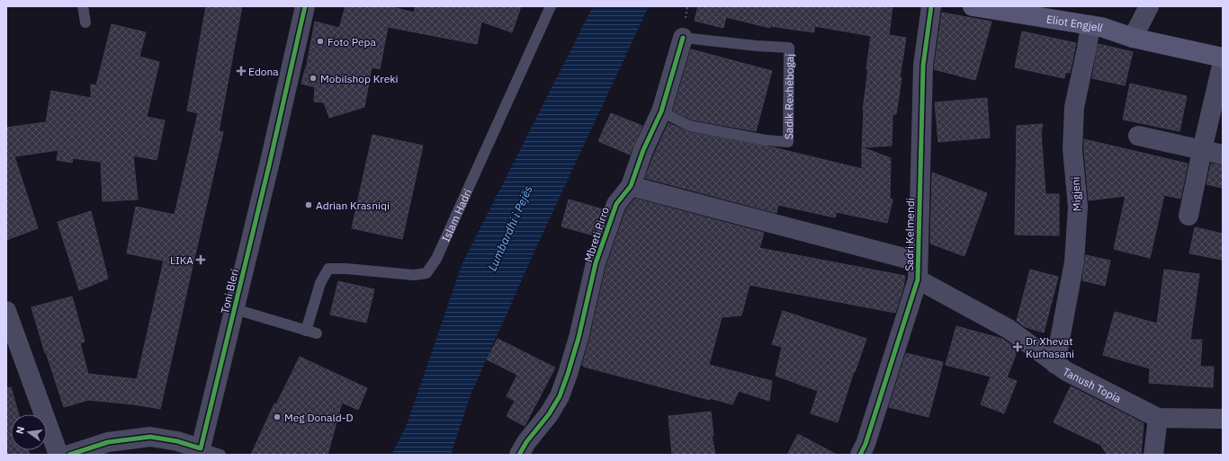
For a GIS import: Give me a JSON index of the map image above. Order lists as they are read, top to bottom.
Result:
{
  "streets": {
    "main road": ["Eliot Engjell"],
    "street": [
      "Migjeni",
      "Mbreti Pirro",
      "Sadri Kelmendi",
      "Toni Bleri",
      "Tanush Topia"
    ],
    "lane": ["Sadik Rexhëbogaj", "Islam Hadri"]
  },
  "crossings": [
    ["Eliot Engjell", "Migjeni"],
    ["Sadik Rexhëbogaj", "Mbreti Pirro"],
    ["Migjeni", "Tanush Topia"],
    ["Islam Hadri", "Toni Bleri"],
    ["Mbreti Pirro", "Tanush Topia"],
    ["Sadri Kelmendi", "Tanush Topia"]
  ],
  "water": ["Lumbardhi i Pejës"],
  "places": {
    "other": [
      "Foto Pepa",
      "Mobilshop Kreki",
      "Adrian Krasniqi",
      "Meg Donald-D"
    ],
    "health": ["Edona", "LIKA", "Dr Xhevat Kurhasani"]
  },
  "north": "left"
}
